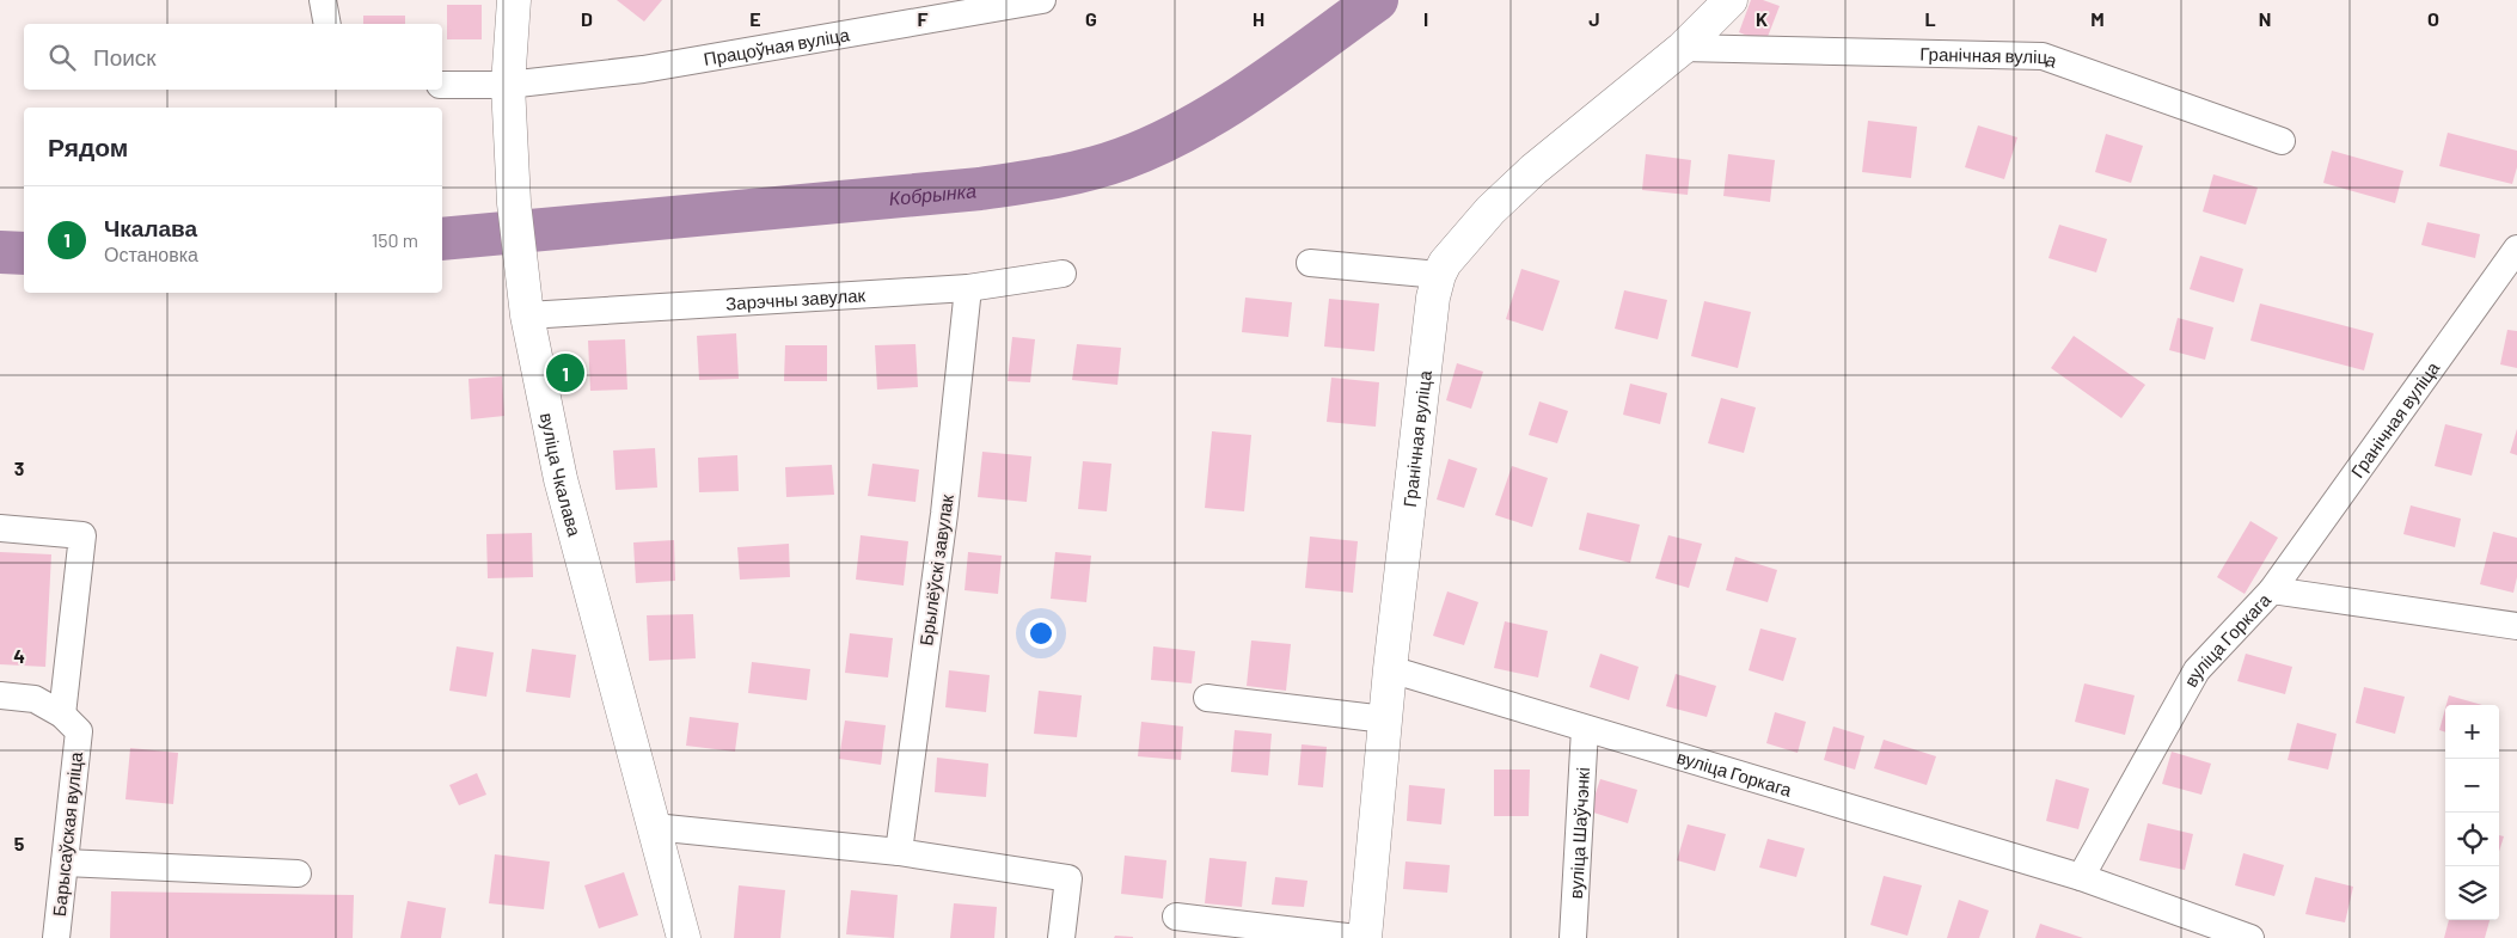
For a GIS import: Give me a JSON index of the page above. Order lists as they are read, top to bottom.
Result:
{
  "streets": {
    "main road": ["Гранічная вуліца", "вуліца Чкалава"],
    "street": [
      "Працоўная вуліца",
      "Зарэчны завулак",
      "Брылёўскі завулак",
      "вуліца Горкага",
      "вуліца Шаўчэнкі",
      "Барысаўская вуліца"
    ]
  },
  "crossings": [
    ["Працоўная вуліца", "вуліца Чкалава"],
    ["Гранічная вуліца", "вуліца Горкага"],
    ["Зарэчны завулак", "вуліца Чкалава"],
    ["Зарэчны завулак", "Брылёўскі завулак"],
    ["вуліца Горкага", "вуліца Шаўчэнкі"]
  ],
  "water": ["Кобрынка"],
  "page": {
    "search": "Поиск",
    "heading": "Рядом",
    "list": [
      {
        "mark": "1",
        "name": "Чкалава",
        "note": "Остановка",
        "value": "150 m"
      }
    ],
    "pins": "1",
    "map_buttons": ["+", "−"]
  },
  "grid": {
    "columns": [
      "D",
      "E",
      "F",
      "G",
      "H",
      "I",
      "J",
      "K",
      "L",
      "M",
      "N",
      "O"
    ],
    "rows": ["3", "4", "5"]
  }
}
